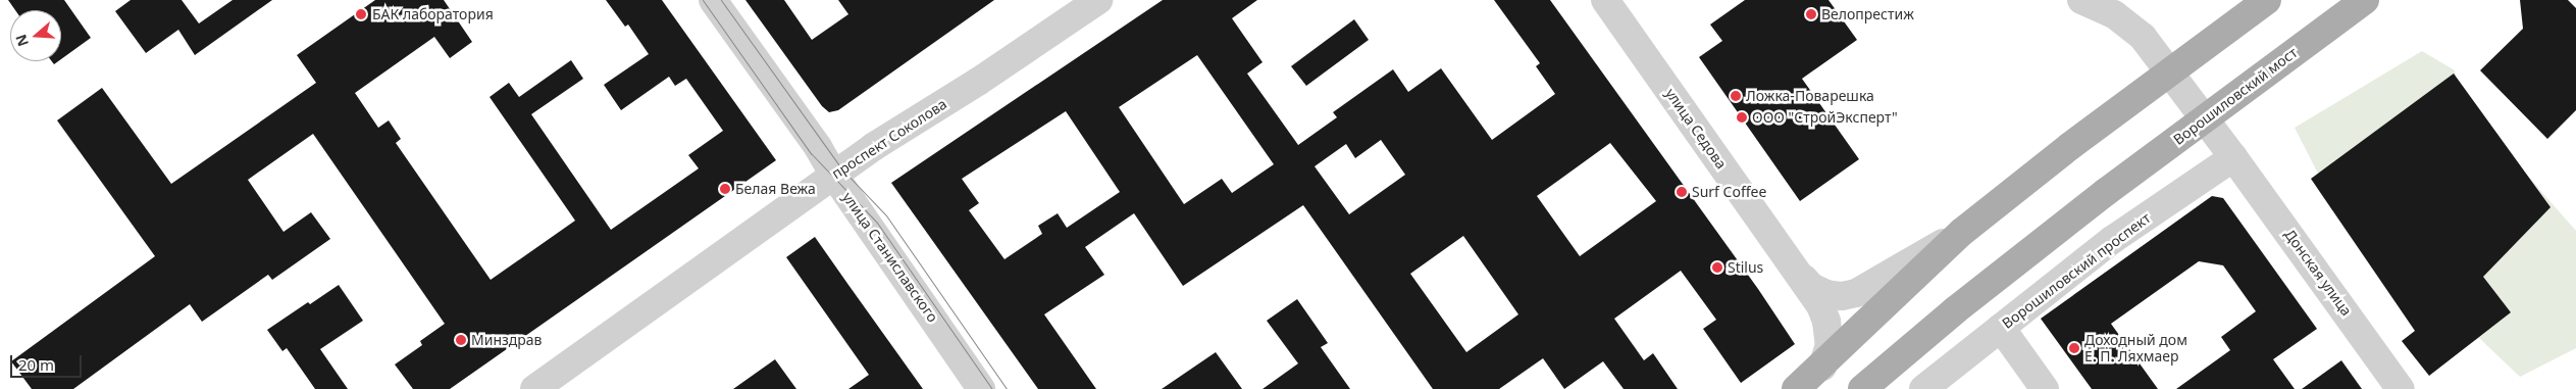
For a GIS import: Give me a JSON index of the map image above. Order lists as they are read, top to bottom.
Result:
{
  "streets": {
    "main road": ["Ворошиловский мост"],
    "street": [
      "улица Седова",
      "проспект Соколова",
      "улица Станиславского",
      "Ворошиловский проспект",
      "Донская улица"
    ]
  },
  "crossings": [
    ["проспект Соколова", "улица Станиславского"],
    ["Ворошиловский проспект", "Донская улица"]
  ],
  "places": [
    "БАК лаборатория",
    "Велопрестиж",
    "Ложка-Поварешка",
    "ООО \"СтройЭксперт\"",
    "Белая Вежа",
    "Surf Coffee",
    "Stilus",
    "Минздрав",
    "Доходный дом Е. П. Ляхмаер"
  ],
  "scale_bar": "20 m",
  "north": "left"
}
